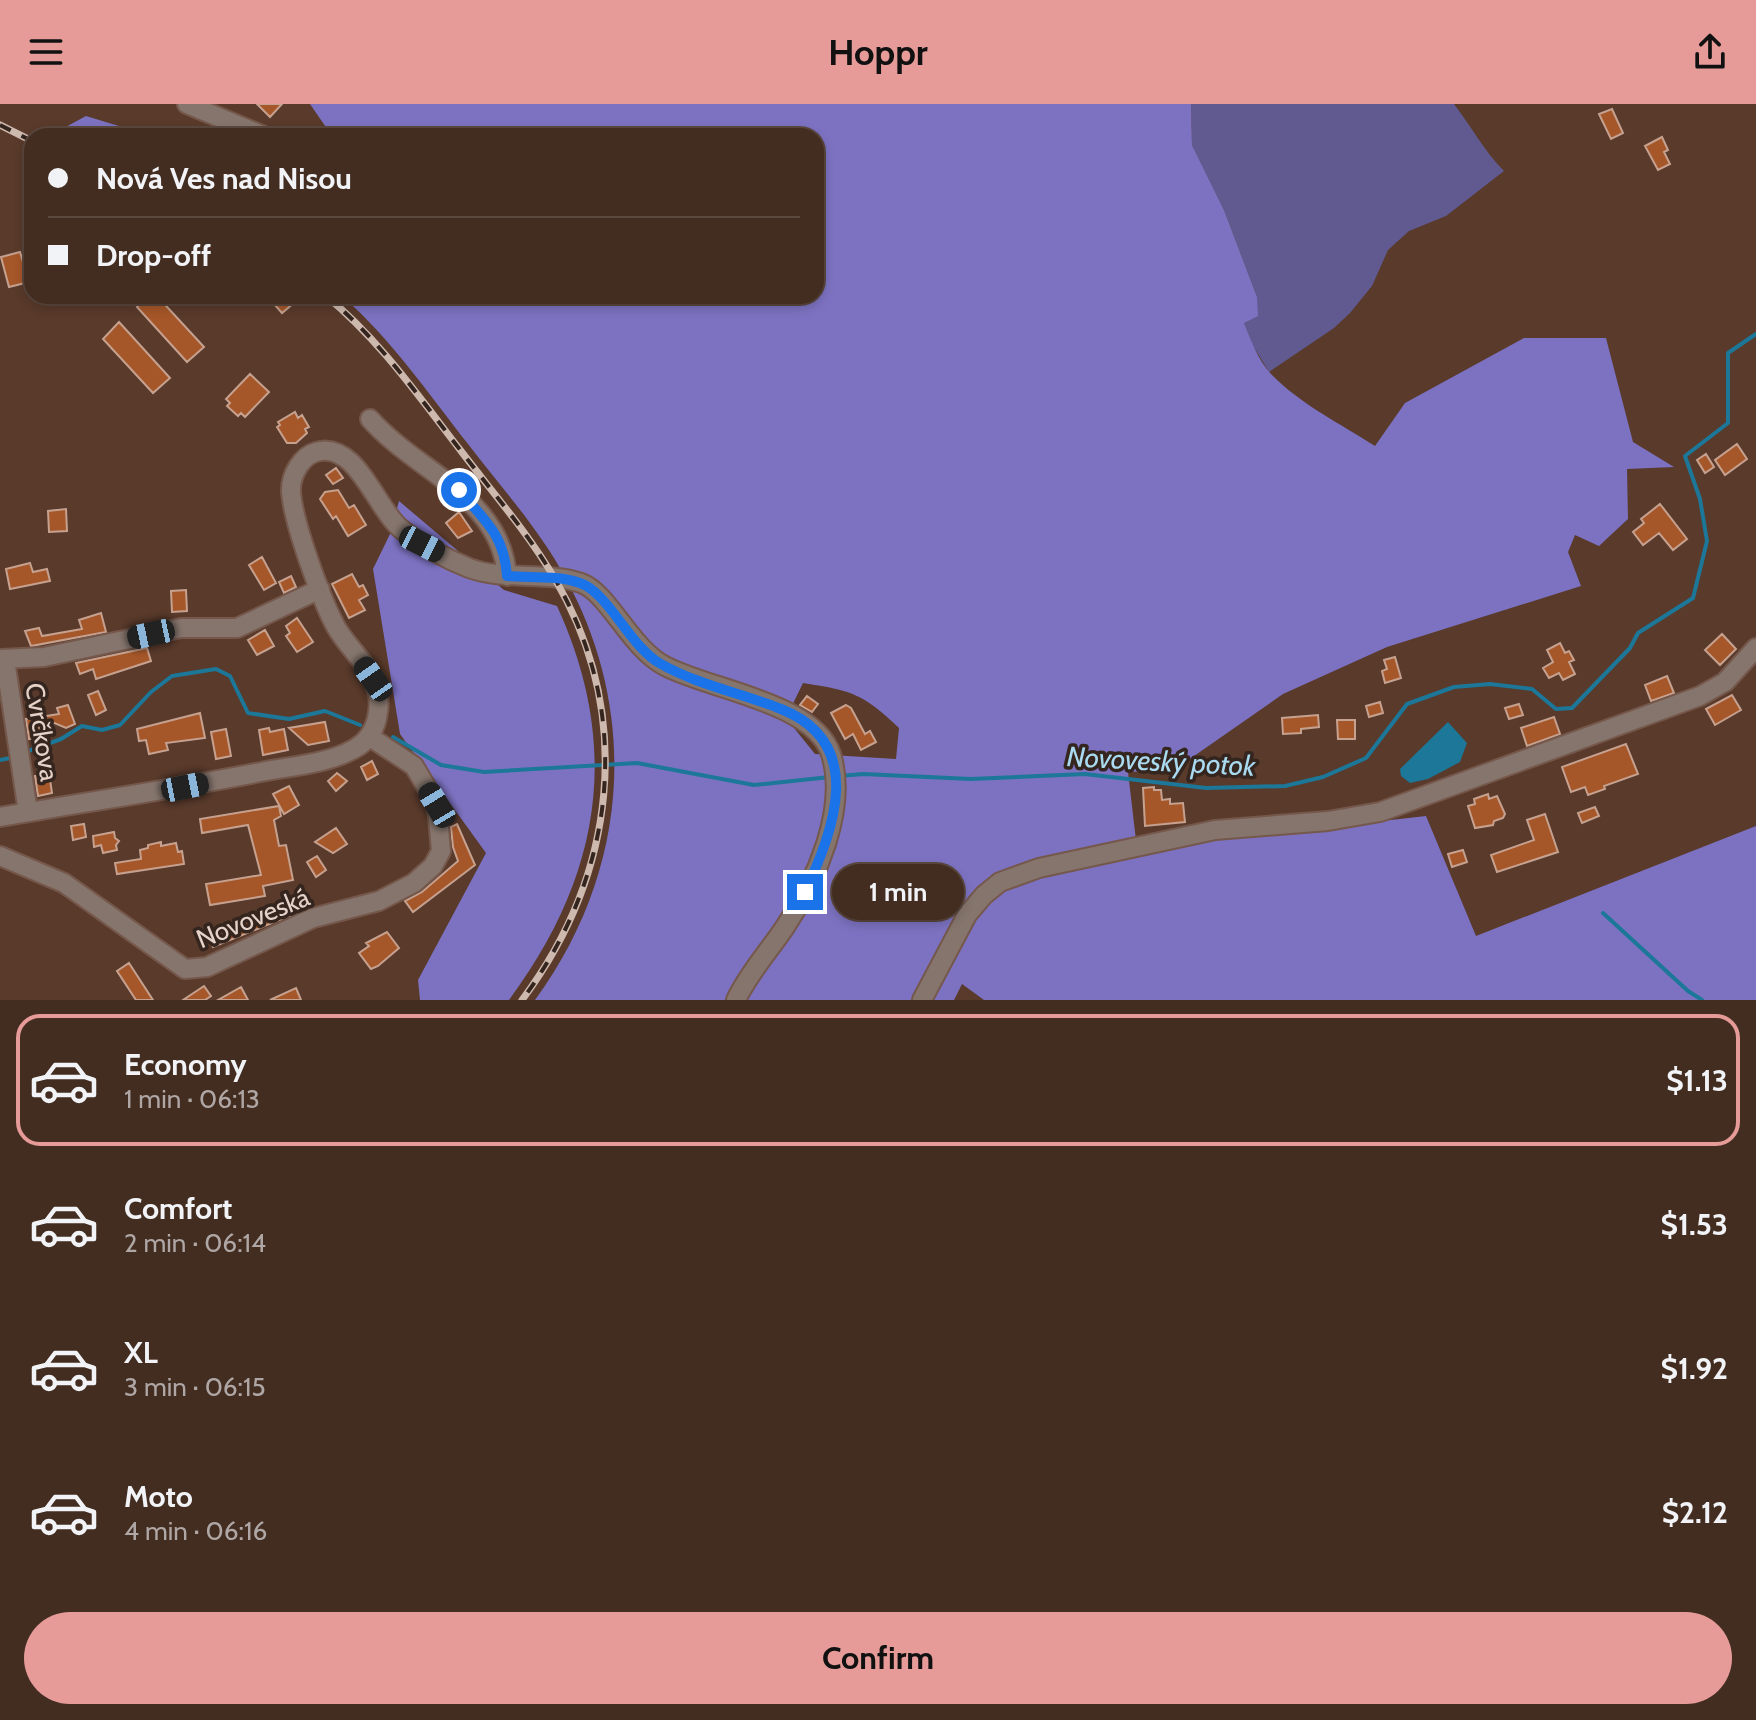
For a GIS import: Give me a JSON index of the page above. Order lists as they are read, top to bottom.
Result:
{
  "streets": {
    "street": ["Cvrčkova", "Novoveská"]
  },
  "water": ["Novoveský potok"],
  "page": {
    "header": "Hoppr",
    "banner": ["Nová Ves nad Nisou", "Drop-off"],
    "bubble": "1 min",
    "list": [
      {
        "name": "Economy",
        "note": "1 min · 06:13",
        "value": "$1.13"
      },
      {
        "name": "Comfort",
        "note": "2 min · 06:14",
        "value": "$1.53"
      },
      {
        "name": "XL",
        "note": "3 min · 06:15",
        "value": "$1.92"
      },
      {
        "name": "Moto",
        "note": "4 min · 06:16",
        "value": "$2.12"
      }
    ],
    "buttons": "Confirm"
  }
}
